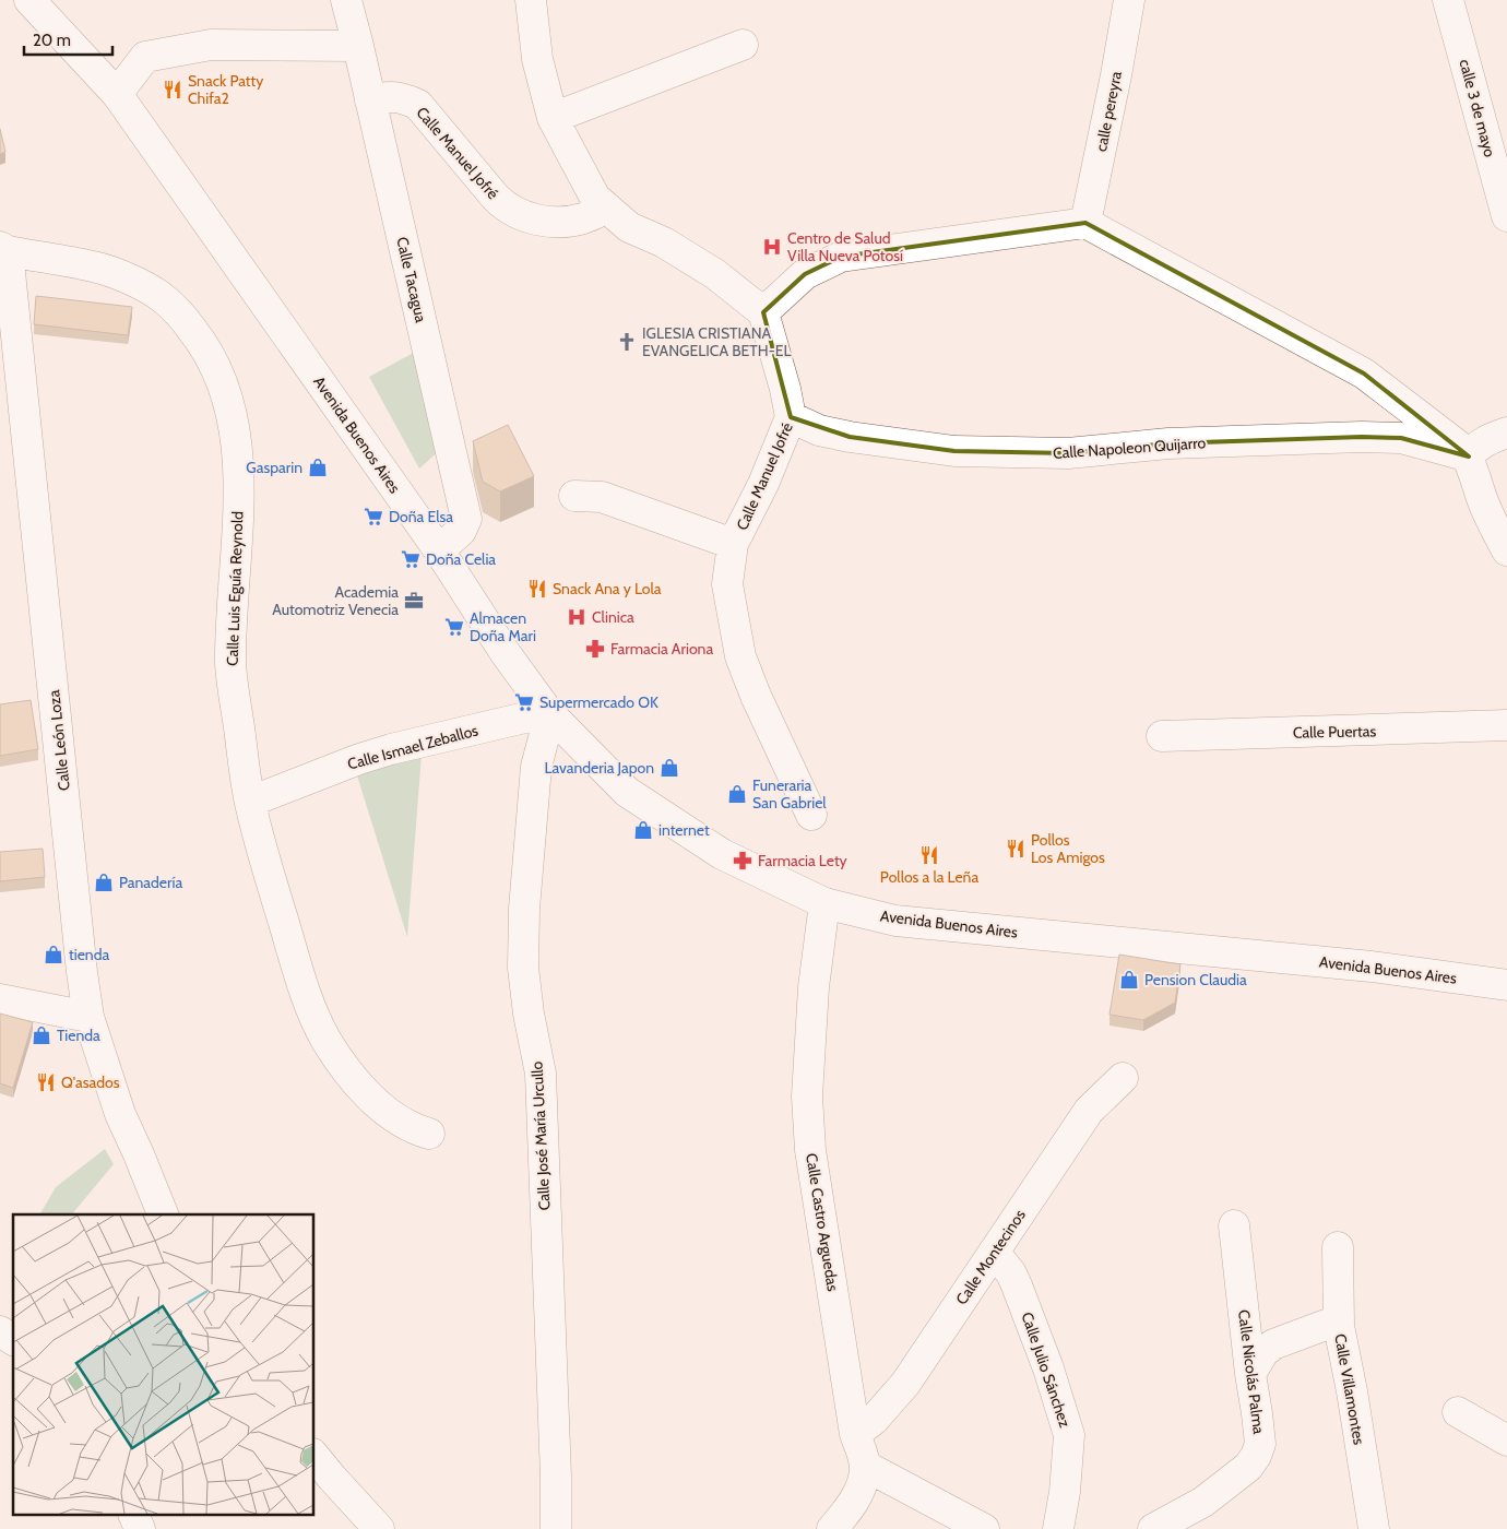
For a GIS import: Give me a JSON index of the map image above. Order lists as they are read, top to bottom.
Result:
{
  "streets": {
    "street": [
      "calle 3 de mayo",
      "calle pereyra",
      "Calle Manuel Jofré",
      "Calle Tacagua",
      "Avenida Buenos Aires",
      "Calle Napoleon Quijarro",
      "Calle Luis Eguía Reynold",
      "Calle Puertas",
      "Calle León Loza",
      "Calle Ismael Zeballos",
      "Calle José María Urcullo",
      "Calle Castro Arguedas",
      "Calle Montecinos",
      "Calle Julio Sánchez",
      "Calle Nicolás Palma",
      "Calle Villamontes"
    ]
  },
  "crossings": [
    ["Calle Manuel Jofré", "Calle Tacagua"],
    ["Calle Manuel Jofré", "Calle Napoleon Quijarro"],
    ["Calle Tacagua", "Avenida Buenos Aires"],
    ["Avenida Buenos Aires", "Calle Ismael Zeballos"],
    ["Avenida Buenos Aires", "Calle José María Urcullo"],
    ["Avenida Buenos Aires", "Calle Castro Arguedas"],
    ["Calle Luis Eguía Reynold", "Calle León Loza"],
    ["Calle Luis Eguía Reynold", "Calle Ismael Zeballos"],
    ["Calle Ismael Zeballos", "Calle José María Urcullo"],
    ["Calle Castro Arguedas", "Calle Montecinos"],
    ["Calle Montecinos", "Calle Julio Sánchez"]
  ],
  "places": {
    "restaurant": [
      "Snack Patty Chifa2",
      "Snack Ana y Lola",
      "Pollos Los Amigos",
      "Pollos a la Leña",
      "Q'asados"
    ],
    "hospital": ["Centro de Salud Villa Nueva Potosí", "Clinica"],
    "church": ["IGLESIA CRISTIANA EVANGELICA BETH-EL"],
    "shop": [
      "Gasparin",
      "Lavanderia Japon",
      "Funeraria San Gabriel",
      "internet",
      "Panadería",
      "tienda",
      "Pension Claudia",
      "Tienda"
    ],
    "supermarket": [
      "Doña Elsa",
      "Doña Celia",
      "Almacen Doña Mari",
      "Supermercado OK"
    ],
    "office": ["Academia Automotriz Venecia"],
    "pharmacy": ["Farmacia Ariona", "Farmacia Lety"]
  },
  "scale_bar": "20 m"
}
